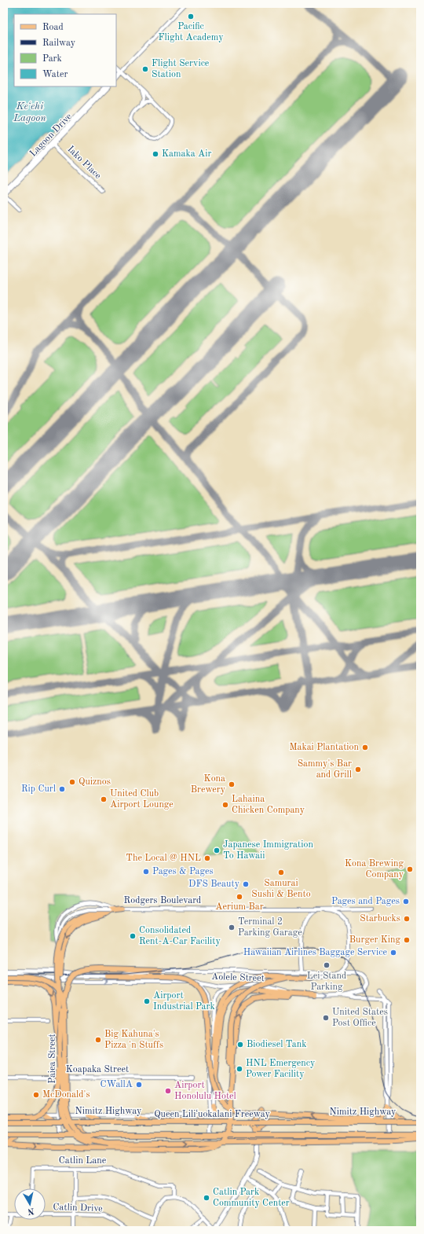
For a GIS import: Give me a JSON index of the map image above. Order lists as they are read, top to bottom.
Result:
{
  "streets": {
    "highway": ["Queen Liliʻuokalani Freeway"],
    "main road": ["Nimitz Highway"],
    "street": [
      "Lagoon Drive",
      "Iako Place",
      "Rodgers Boulevard",
      "Aolele Street",
      "Paiea Street",
      "Koapaka Street",
      "Catlin Lane",
      "Catlin Drive"
    ]
  },
  "crossings": [
    ["Lagoon Drive", "Iako Place"],
    ["Rodgers Boulevard", "Aolele Street"],
    ["Rodgers Boulevard", "Paiea Street"],
    ["Aolele Street", "Paiea Street"],
    ["Aolele Street", "Nimitz Highway"],
    ["Paiea Street", "Koapaka Street"],
    ["Paiea Street", "Nimitz Highway"],
    ["Nimitz Highway", "Queen Liliʻuokalani Freeway"]
  ],
  "water": ["Keʻehi Lagoon"],
  "places": [
    "Pacific Flight Academy",
    "Flight Service Station",
    "Kamaka Air",
    "Makai Plantation",
    "Sammy's Bar and Grill",
    "Quiznos",
    "Kona Brewery",
    "Rip Curl",
    "United Club Airport Lounge",
    "Lahaina Chicken Company",
    "Japanese Immigration To Hawaii",
    "The Local @ HNL",
    "Kona Brewing Company",
    "Pages & Pages",
    "Samurai Sushi & Bento",
    "DFS Beauty",
    "Aerium Bar",
    "Pages and Pages",
    "Starbucks",
    "Terminal 2 Parking Garage",
    "Consolidated Rent-A-Car Facility",
    "Burger King",
    "Hawaiian Airlines Baggage Service",
    "Lei Stand Parking",
    "Airport Industrial Park",
    "United States Post Office",
    "Big Kahuna's Pizza 'n Stuffs",
    "Biodiesel Tank",
    "HNL Emergency Power Facility",
    "CWallA",
    "Airport Honolulu Hotel",
    "McDonald's",
    "Catlin Park Community Center"
  ],
  "legend": [
    "Road",
    "Railway",
    "Park",
    "Water"
  ],
  "north": "bottom"
}
